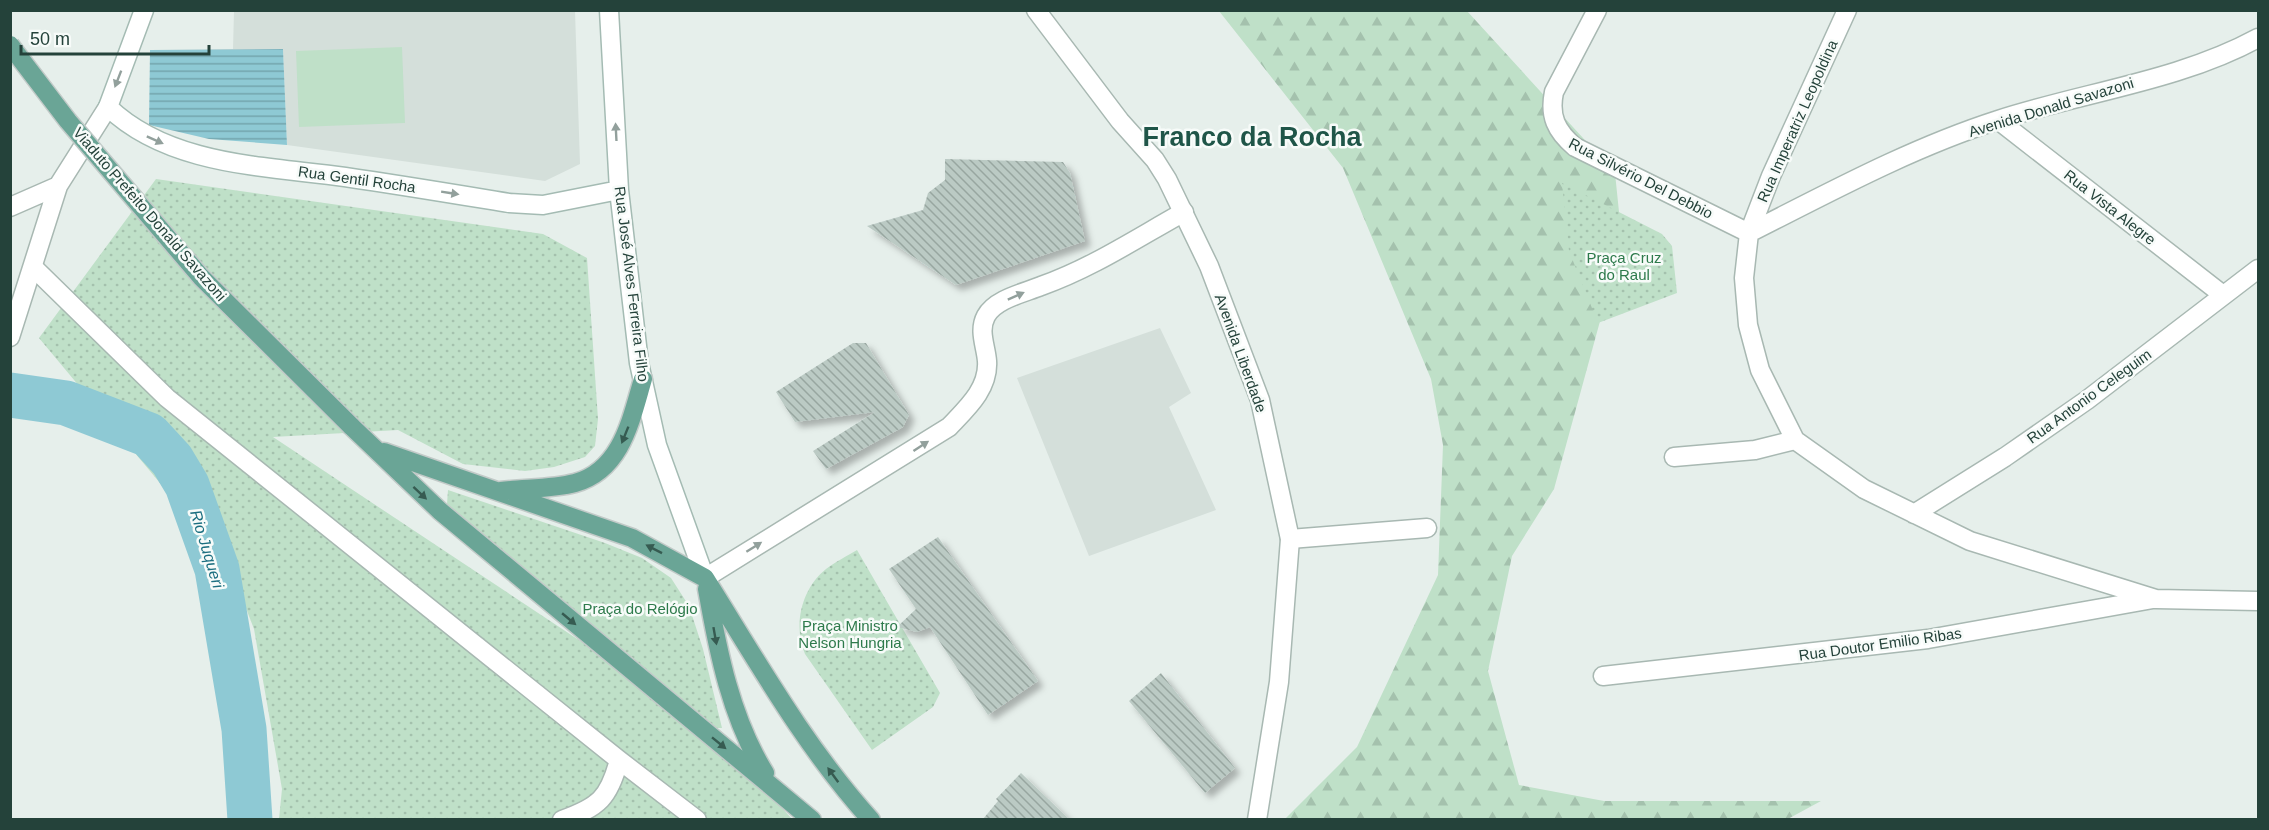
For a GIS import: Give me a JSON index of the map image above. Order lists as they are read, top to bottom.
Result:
{
  "streets": {
    "main road": ["Viaduto Prefeito Donald Savazoni", "Rua José Alves Ferreira Filho"],
    "street": [
      "Avenida Donald Savazoni",
      "Rua Imperatriz Leopoldina",
      "Rua Silvério Del Debbio",
      "Rua Gentil Rocha",
      "Rua Vista Alegre",
      "Avenida Liberdade",
      "Rua Antonio Celeguim",
      "Rua Doutor Emilio Ribas"
    ]
  },
  "crossings": [
    ["Avenida Donald Savazoni", "Rua Imperatriz Leopoldina"],
    ["Avenida Donald Savazoni", "Rua Silvério Del Debbio"],
    ["Avenida Donald Savazoni", "Rua Vista Alegre"],
    ["Rua Imperatriz Leopoldina", "Rua Silvério Del Debbio"],
    ["Rua Gentil Rocha", "Rua José Alves Ferreira Filho"],
    ["Rua Vista Alegre", "Rua Antonio Celeguim"]
  ],
  "one_way": ["Rua Gentil Rocha", "Rua José Alves Ferreira Filho"],
  "districts": ["Franco da Rocha"],
  "water": ["Rio Juqueri"],
  "parks": ["Praça Cruz do Raul", "Praça do Relógio", "Praça Ministro Nelson Hungria"],
  "scale_bar": "50 m"
}
